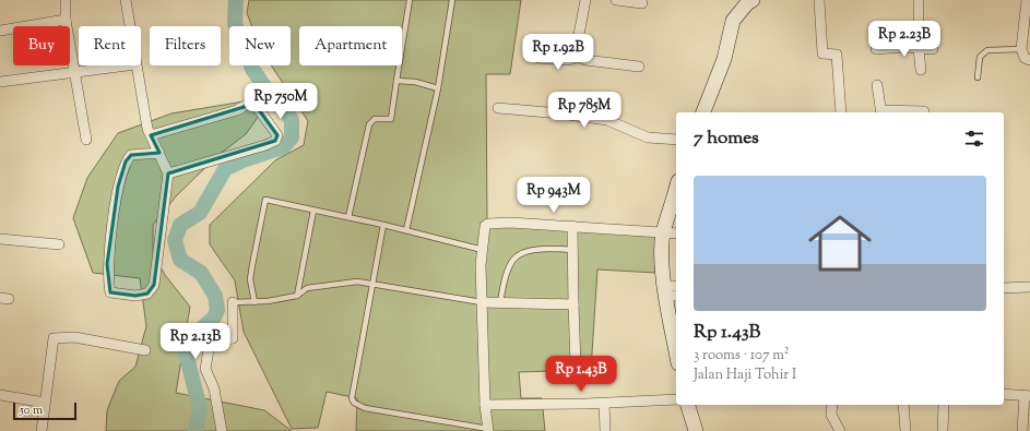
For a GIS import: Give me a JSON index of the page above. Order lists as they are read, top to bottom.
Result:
{
  "scale_bar": "50 m",
  "page": {
    "price": [
      "Rp 2.23B",
      "Rp 1.92B",
      "Rp 750M",
      "Rp 785M",
      "Rp 943M",
      "Rp 2.13B",
      "Rp 1.43B"
    ],
    "chip": [
      "Buy",
      "Rent",
      "Filters",
      "New",
      "Apartment"
    ],
    "heading": "7 homes",
    "list": [
      {
        "name": "Rp 1.43B",
        "note": "3 rooms · 107 m² · Jalan Haji Tohir I"
      }
    ],
    "scale": "50 m"
  }
}
